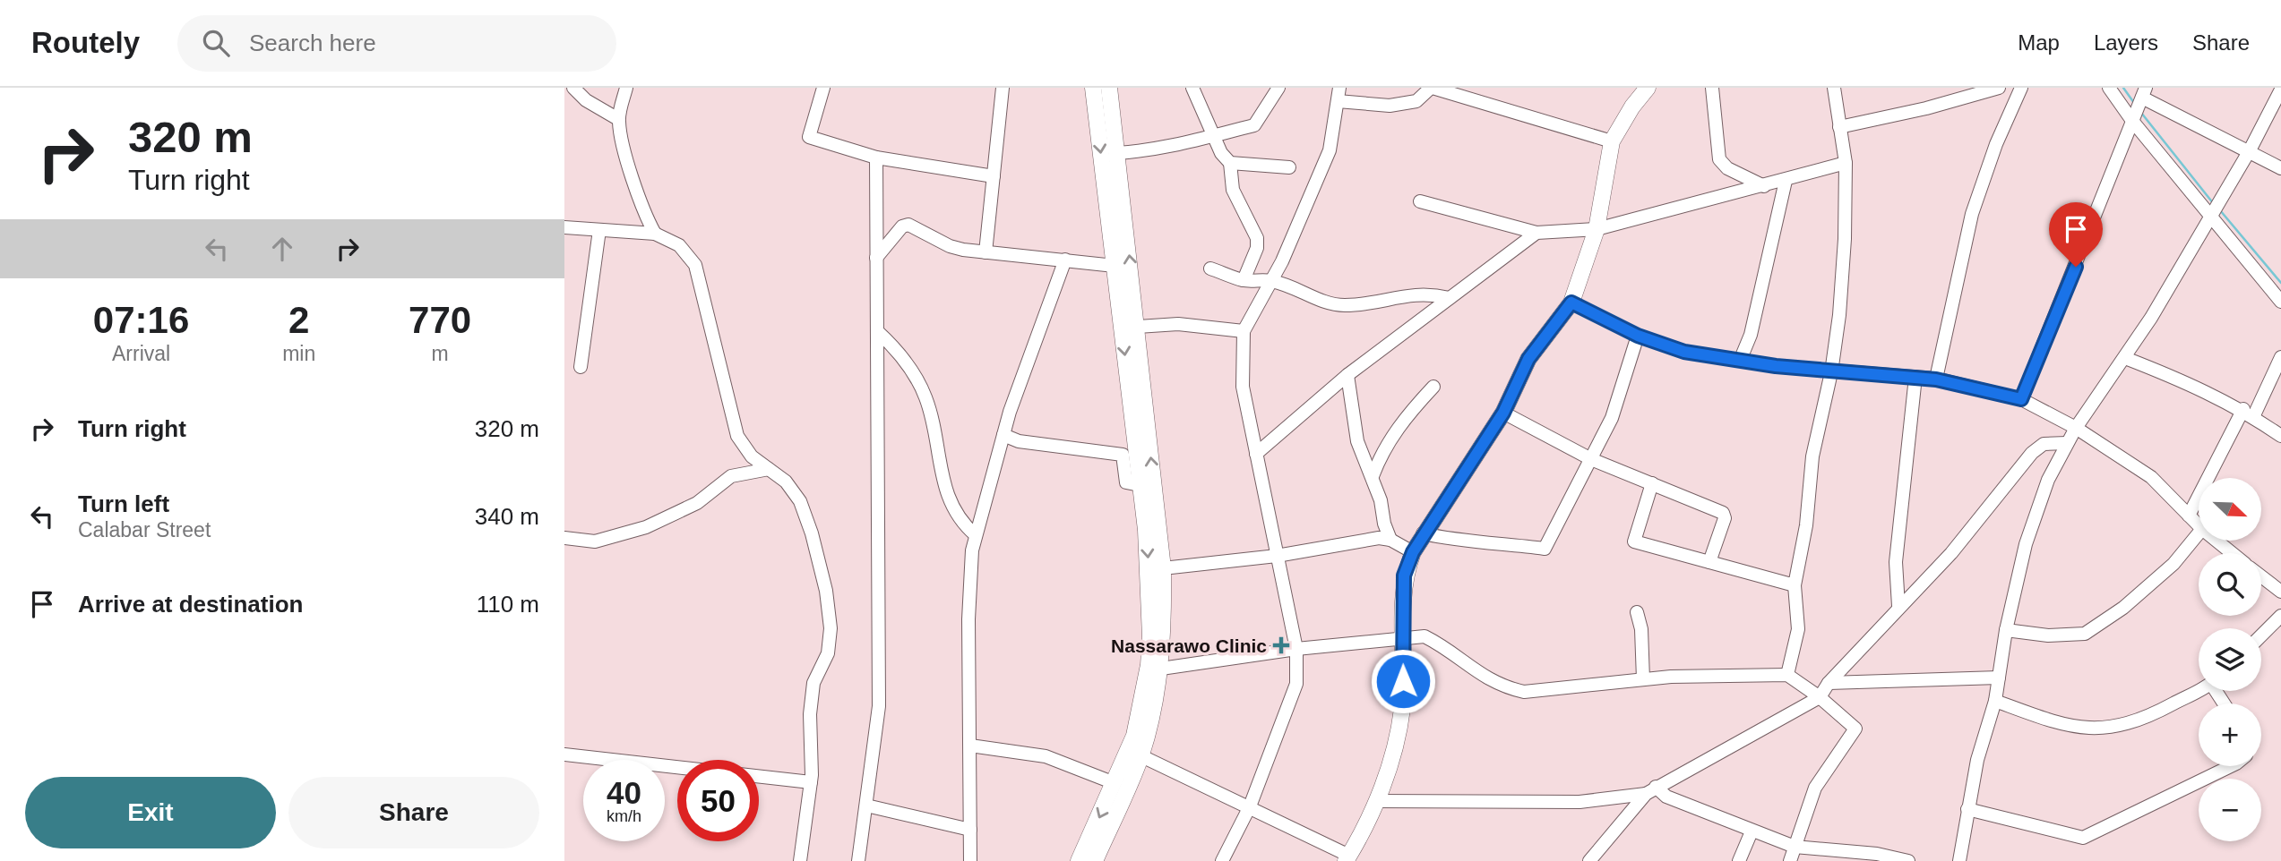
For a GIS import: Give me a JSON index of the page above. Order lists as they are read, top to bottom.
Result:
{
  "places": {
    "health": ["Nassarawo Clinic"]
  },
  "north": "bottom right",
  "page": {
    "header": "Routely",
    "search": "Search here",
    "nav": ["Map", "Layers", "Share"],
    "turn": ["320 m", "Turn right"],
    "eta": [
      "07:16",
      "Arrival",
      "2",
      "min",
      "770",
      "m"
    ],
    "list": [
      {
        "name": "Turn right",
        "value": "320 m"
      },
      {
        "name": "Turn left",
        "note": "Calabar Street",
        "value": "340 m"
      },
      {
        "name": "Arrive at destination",
        "value": "110 m"
      }
    ],
    "map_buttons": ["+", "−"],
    "speed": "40 km/h",
    "limit": "50",
    "buttons": ["Exit", "Share"]
  }
}
